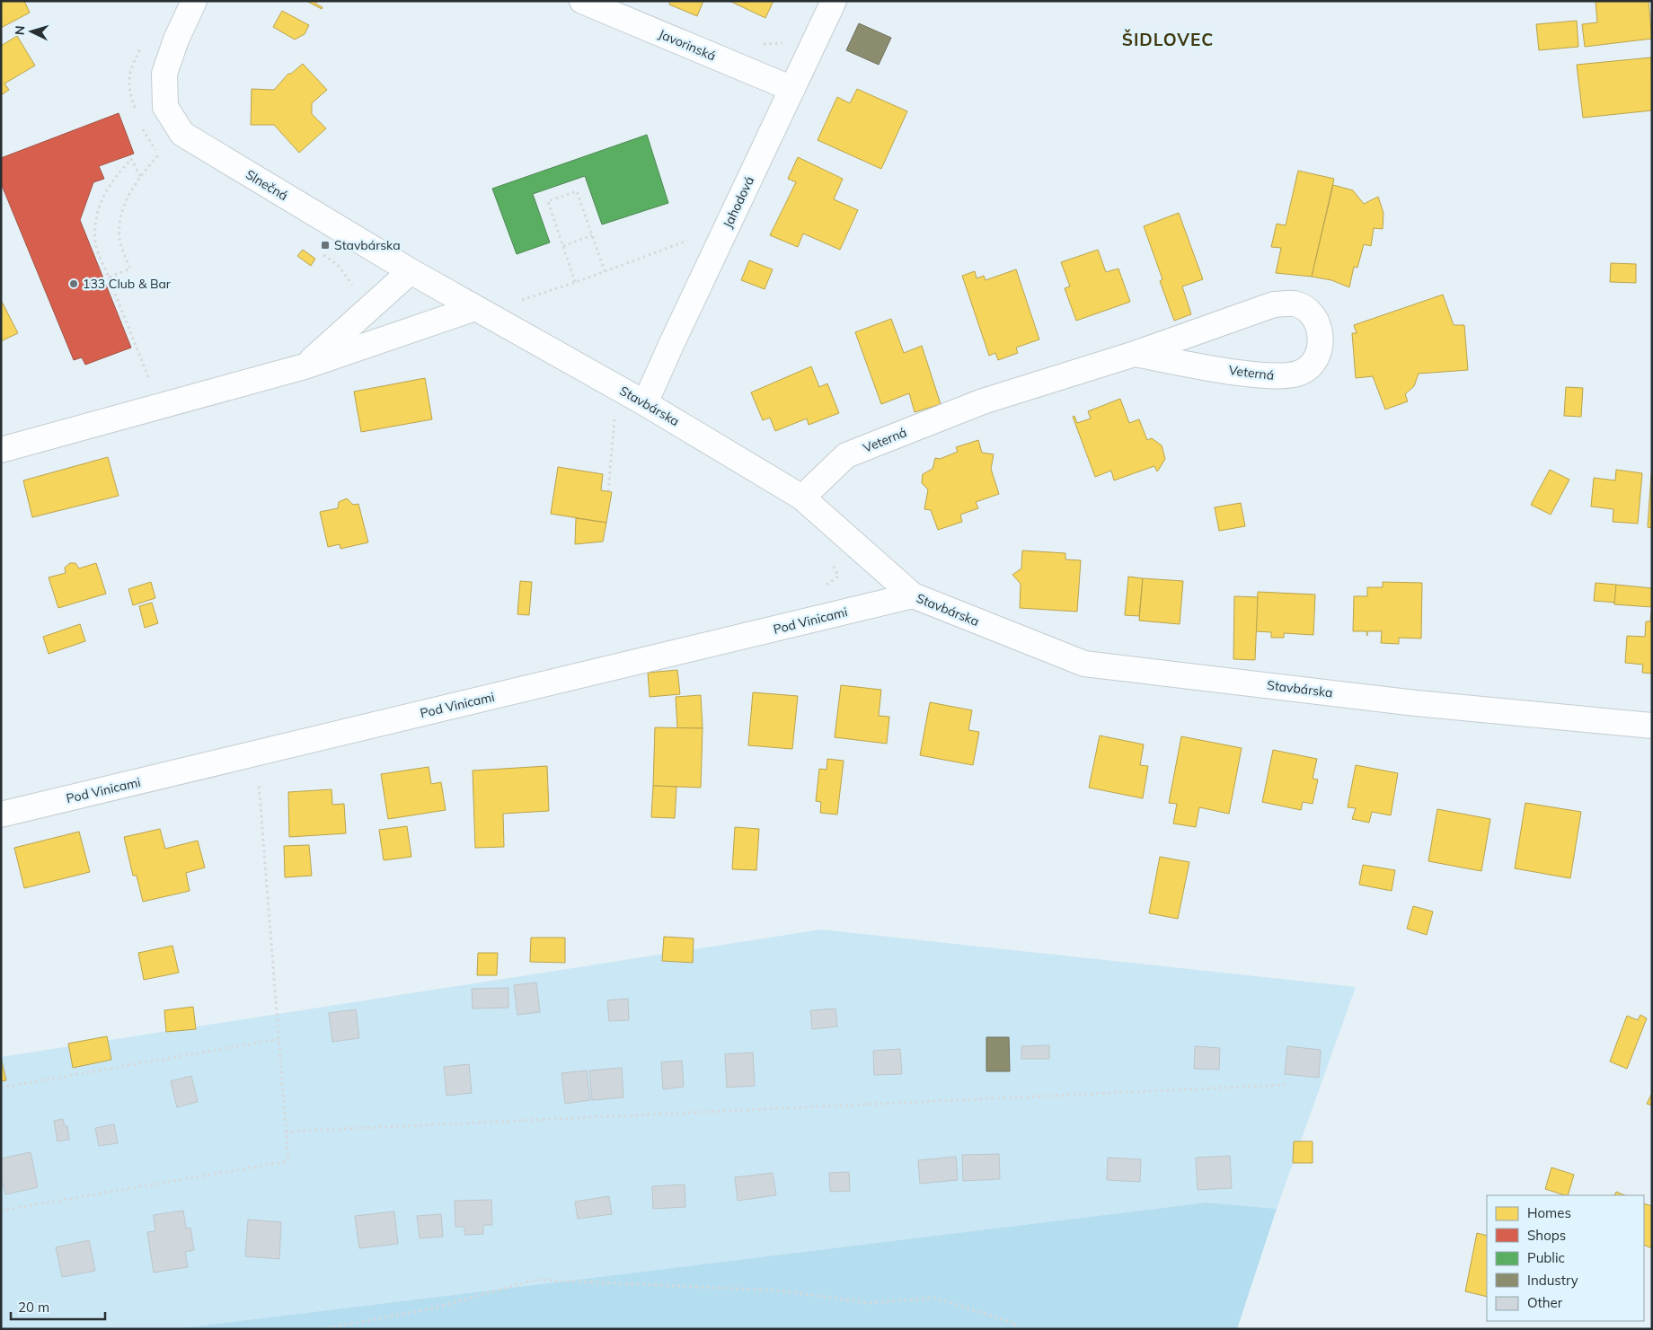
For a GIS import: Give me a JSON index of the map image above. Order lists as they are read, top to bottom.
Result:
{
  "streets": {
    "street": [
      "Javorinská",
      "Slnečná",
      "Jahodová",
      "Veterná",
      "Stavbárska",
      "Pod Vinicami"
    ]
  },
  "crossings": [
    ["Javorinská", "Jahodová"],
    ["Slnečná", "Stavbárska"],
    ["Jahodová", "Stavbárska"],
    ["Veterná", "Stavbárska"],
    ["Stavbárska", "Pod Vinicami"]
  ],
  "districts": ["ŠIDLOVEC"],
  "places": {
    "transit": ["Stavbárska"],
    "other": ["133 Club & Bar"]
  },
  "legend": [
    "Homes",
    "Shops",
    "Public",
    "Industry",
    "Other"
  ],
  "scale_bar": "20 m",
  "north": "left"
}
